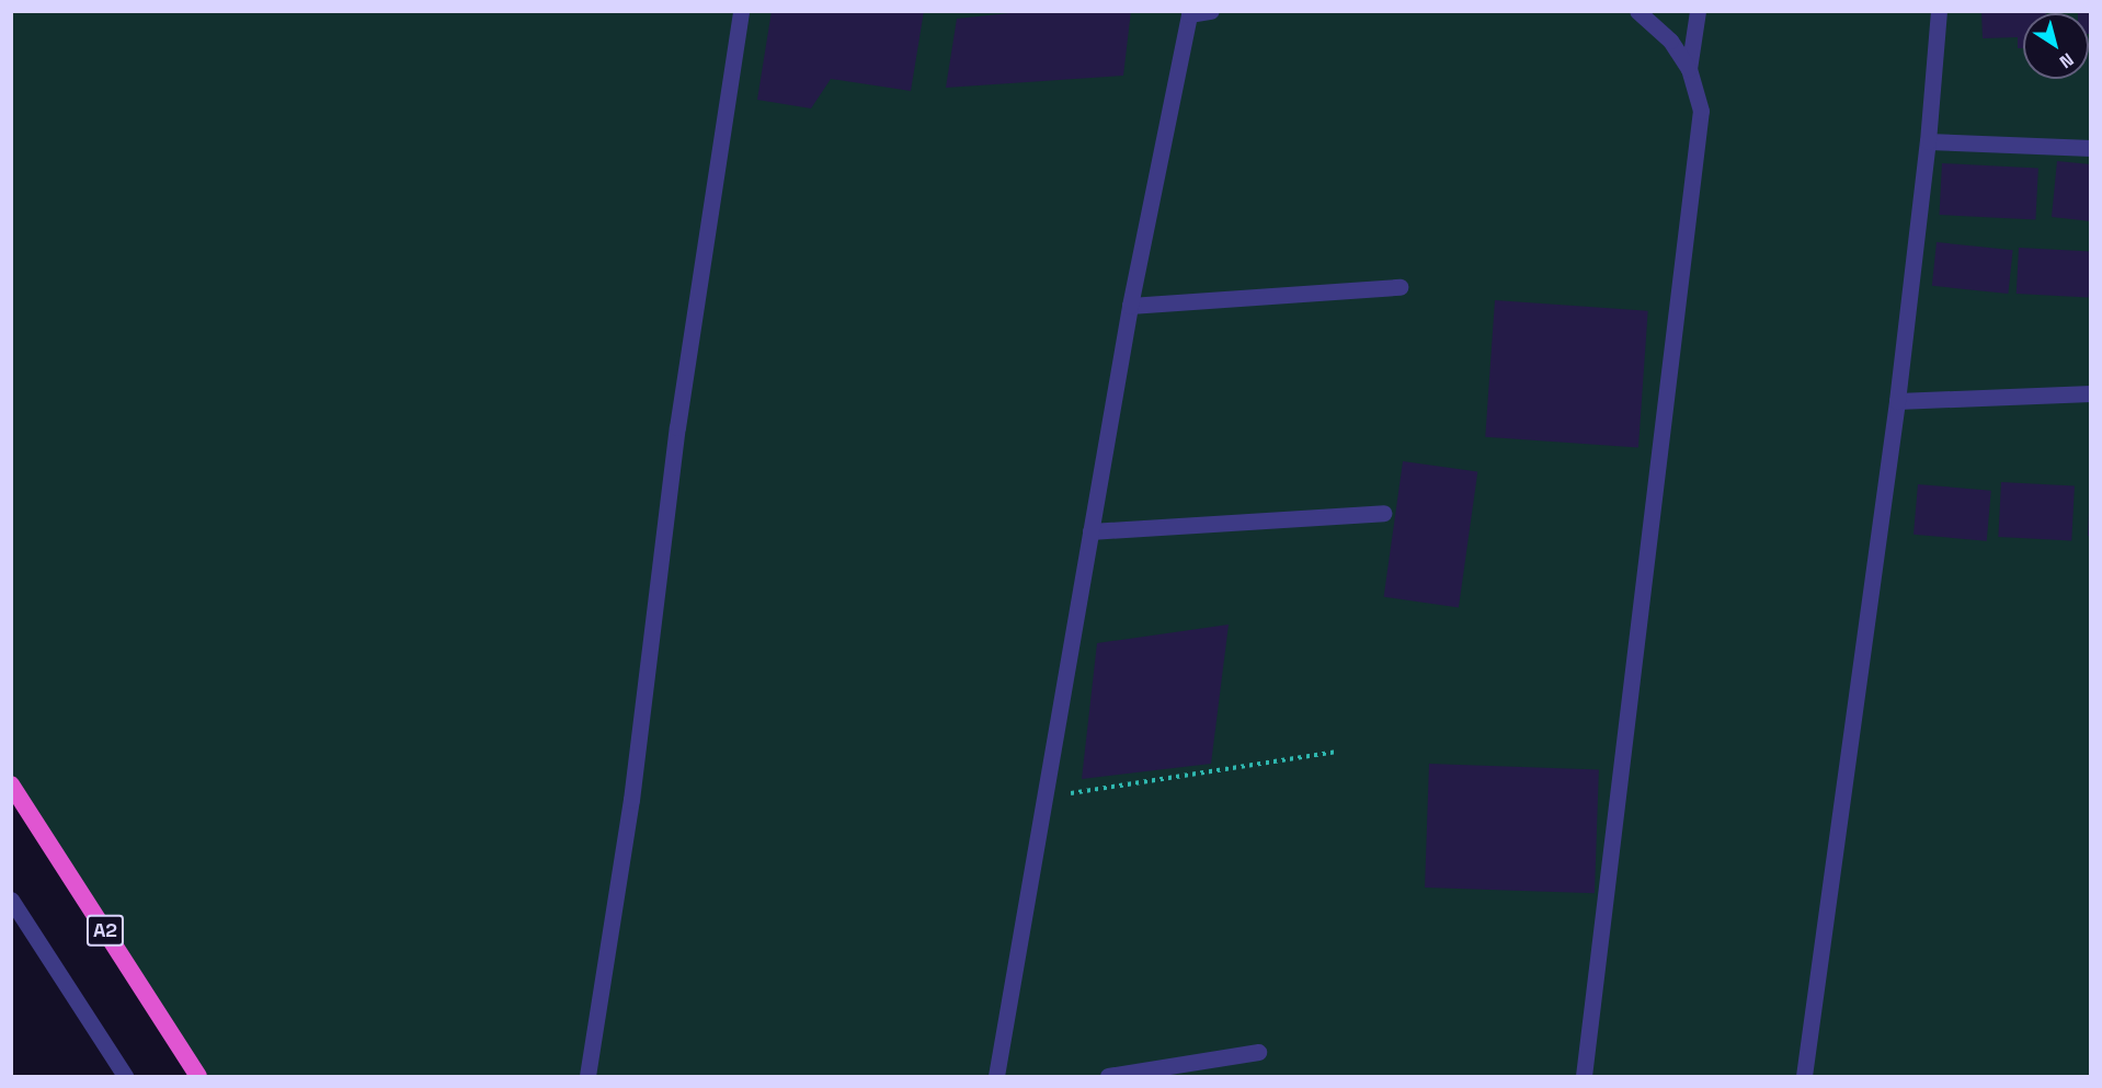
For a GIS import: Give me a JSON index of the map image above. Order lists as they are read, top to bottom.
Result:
{
  "streets": {
    "highway": ["A2"]
  },
  "north": "bottom right"
}
